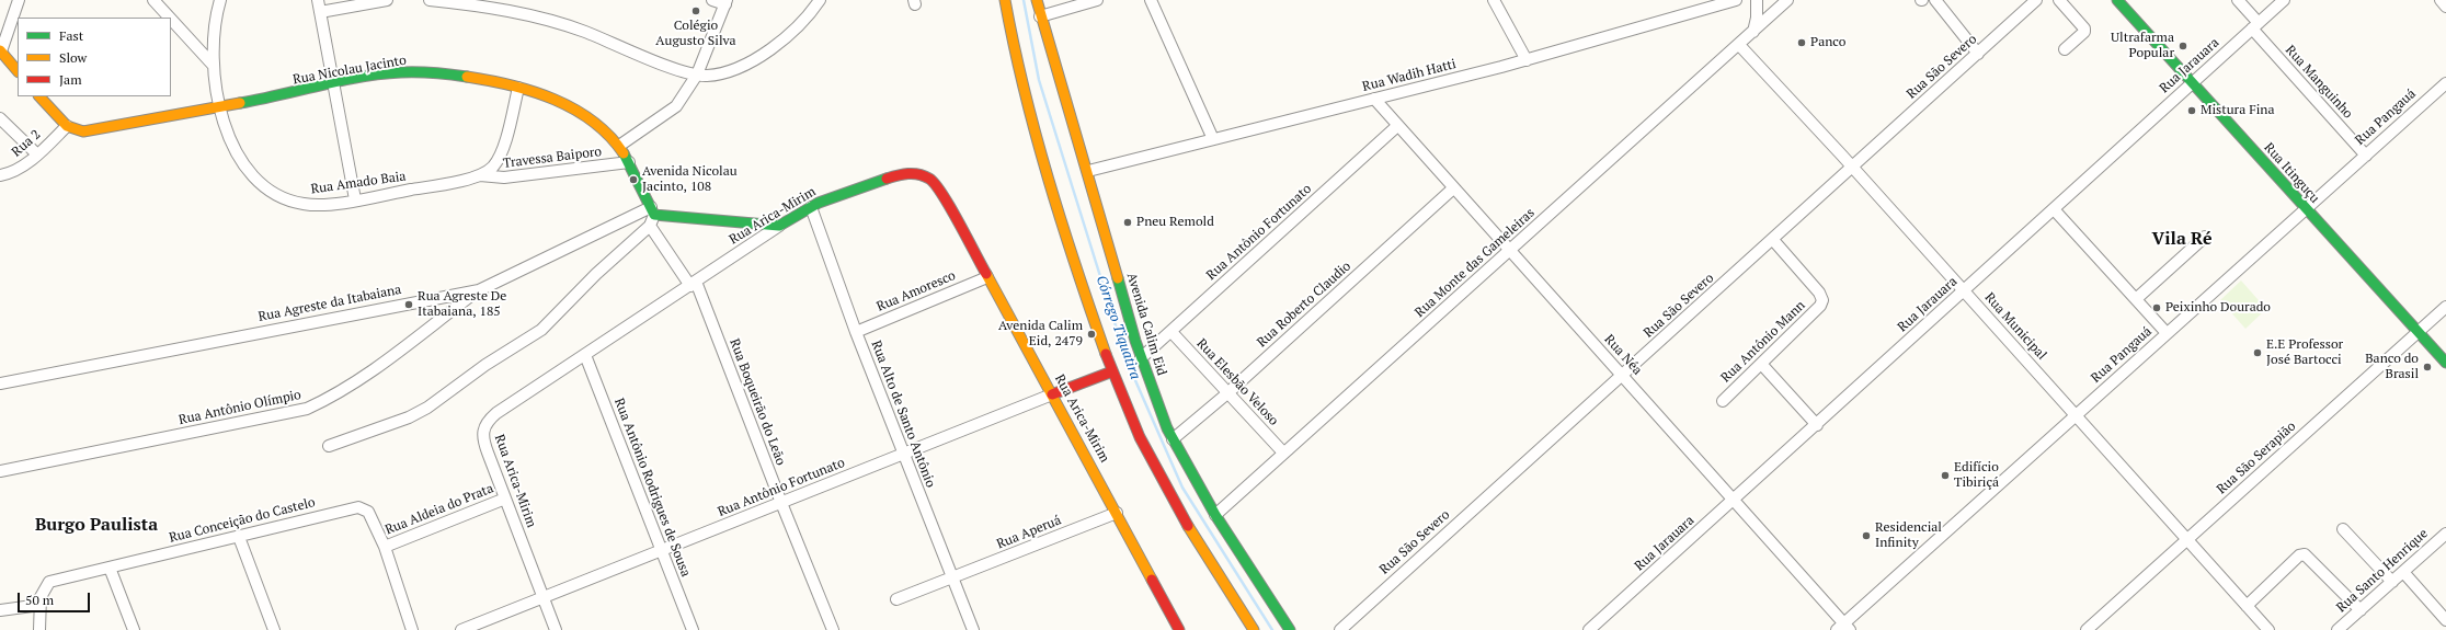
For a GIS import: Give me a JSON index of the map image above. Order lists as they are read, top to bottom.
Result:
{
  "streets": {
    "main road": [
      "Rua Nicolau Jacinto",
      "Rua Itinguçu",
      "Rua Arica-Mirim",
      "Rua Antônio Fortunato",
      "Avenida Calim Eid"
    ],
    "street": [
      "Rua Jarauara",
      "Rua São Severo",
      "Rua Wadih Hatti",
      "Rua Manguinho",
      "Rua Pangauá",
      "Rua 2",
      "Travessa Baiporo",
      "Rua Amado Baia",
      "Rua Monte das Gameleiras",
      "Rua Amoresco",
      "Rua Agreste da Itabaiana",
      "Rua Roberto Claudio",
      "Rua Municipal",
      "Rua Antônio Mann",
      "Rua Néa",
      "Rua Elesbão Veloso",
      "Rua Boqueirão do Leão",
      "Rua Antônio Olímpio",
      "Rua Alto de Santo Antônio",
      "Rua São Serapião",
      "Rua Antônio Rodrigues de Sousa",
      "Rua Aldeia do Prata",
      "Rua Conceição do Castelo",
      "Rua Aperuá",
      "Rua Santo Henrique"
    ]
  },
  "crossings": [
    ["Rua Jarauara", "Rua Manguinho"],
    ["Rua Jarauara", "Rua Itinguçu"],
    ["Rua Jarauara", "Rua Municipal"],
    ["Rua Jarauara", "Rua Néa"],
    ["Rua São Severo", "Rua Municipal"],
    ["Rua São Severo", "Rua Antônio Mann"],
    ["Rua São Severo", "Rua Néa"],
    ["Rua Nicolau Jacinto", "Rua 2"],
    ["Rua Nicolau Jacinto", "Travessa Baiporo"],
    ["Rua Nicolau Jacinto", "Rua Amado Baia"],
    ["Rua Nicolau Jacinto", "Rua Agreste da Itabaiana"],
    ["Rua Wadih Hatti", "Avenida Calim Eid"],
    ["Rua Wadih Hatti", "Rua Néa"],
    ["Rua Manguinho", "Rua Pangauá"],
    ["Rua Pangauá", "Rua Itinguçu"],
    ["Rua Pangauá", "Rua Municipal"],
    ["Rua Pangauá", "Rua Néa"],
    ["Travessa Baiporo", "Rua Amado Baia"],
    ["Rua Itinguçu", "Rua São Serapião"],
    ["Rua Arica-Mirim", "Rua Antônio Fortunato"],
    ["Rua Arica-Mirim", "Rua Amoresco"],
    ["Rua Arica-Mirim", "Rua Boqueirão do Leão"],
    ["Rua Arica-Mirim", "Rua Alto de Santo Antônio"],
    ["Rua Arica-Mirim", "Rua Antônio Rodrigues de Sousa"],
    ["Rua Arica-Mirim", "Rua Aldeia do Prata"],
    ["Rua Arica-Mirim", "Rua Aperuá"],
    ["Rua Antônio Fortunato", "Avenida Calim Eid"],
    ["Rua Antônio Fortunato", "Rua Néa"],
    ["Rua Antônio Fortunato", "Rua Elesbão Veloso"],
    ["Rua Antônio Fortunato", "Rua Boqueirão do Leão"],
    ["Rua Antônio Fortunato", "Rua Alto de Santo Antônio"],
    ["Rua Antônio Fortunato", "Rua Antônio Rodrigues de Sousa"],
    ["Rua Monte das Gameleiras", "Avenida Calim Eid"],
    ["Rua Monte das Gameleiras", "Rua Municipal"],
    ["Rua Monte das Gameleiras", "Rua Néa"],
    ["Rua Monte das Gameleiras", "Rua Elesbão Veloso"],
    ["Rua Amoresco", "Rua Alto de Santo Antônio"],
    ["Rua Agreste da Itabaiana", "Rua Antônio Olímpio"],
    ["Rua Roberto Claudio", "Avenida Calim Eid"],
    ["Rua Roberto Claudio", "Rua Néa"],
    ["Rua Roberto Claudio", "Rua Elesbão Veloso"],
    ["Rua Municipal", "Rua São Serapião"],
    ["Rua Alto de Santo Antônio", "Rua Aperuá"],
    ["Rua Aldeia do Prata", "Rua Conceição do Castelo"]
  ],
  "districts": ["Vila Ré", "Burgo Paulista"],
  "water": ["Córrego Tiquatira"],
  "places": [
    "Colégio Augusto Silva",
    "Panco",
    "Ultrafarma Popular",
    "Mistura Fina",
    "Avenida Nicolau Jacinto, 108",
    "Pneu Remold",
    "Rua Agreste De Itabaiana, 185",
    "Peixinho Dourado",
    "Avenida Calim Eid, 2479",
    "E.E Professor José Bartocci",
    "Banco do Brasil",
    "Edifício Tibiriçá",
    "Residencial Infinity"
  ],
  "legend": ["Fast", "Slow", "Jam"],
  "scale_bar": "50 m"
}
